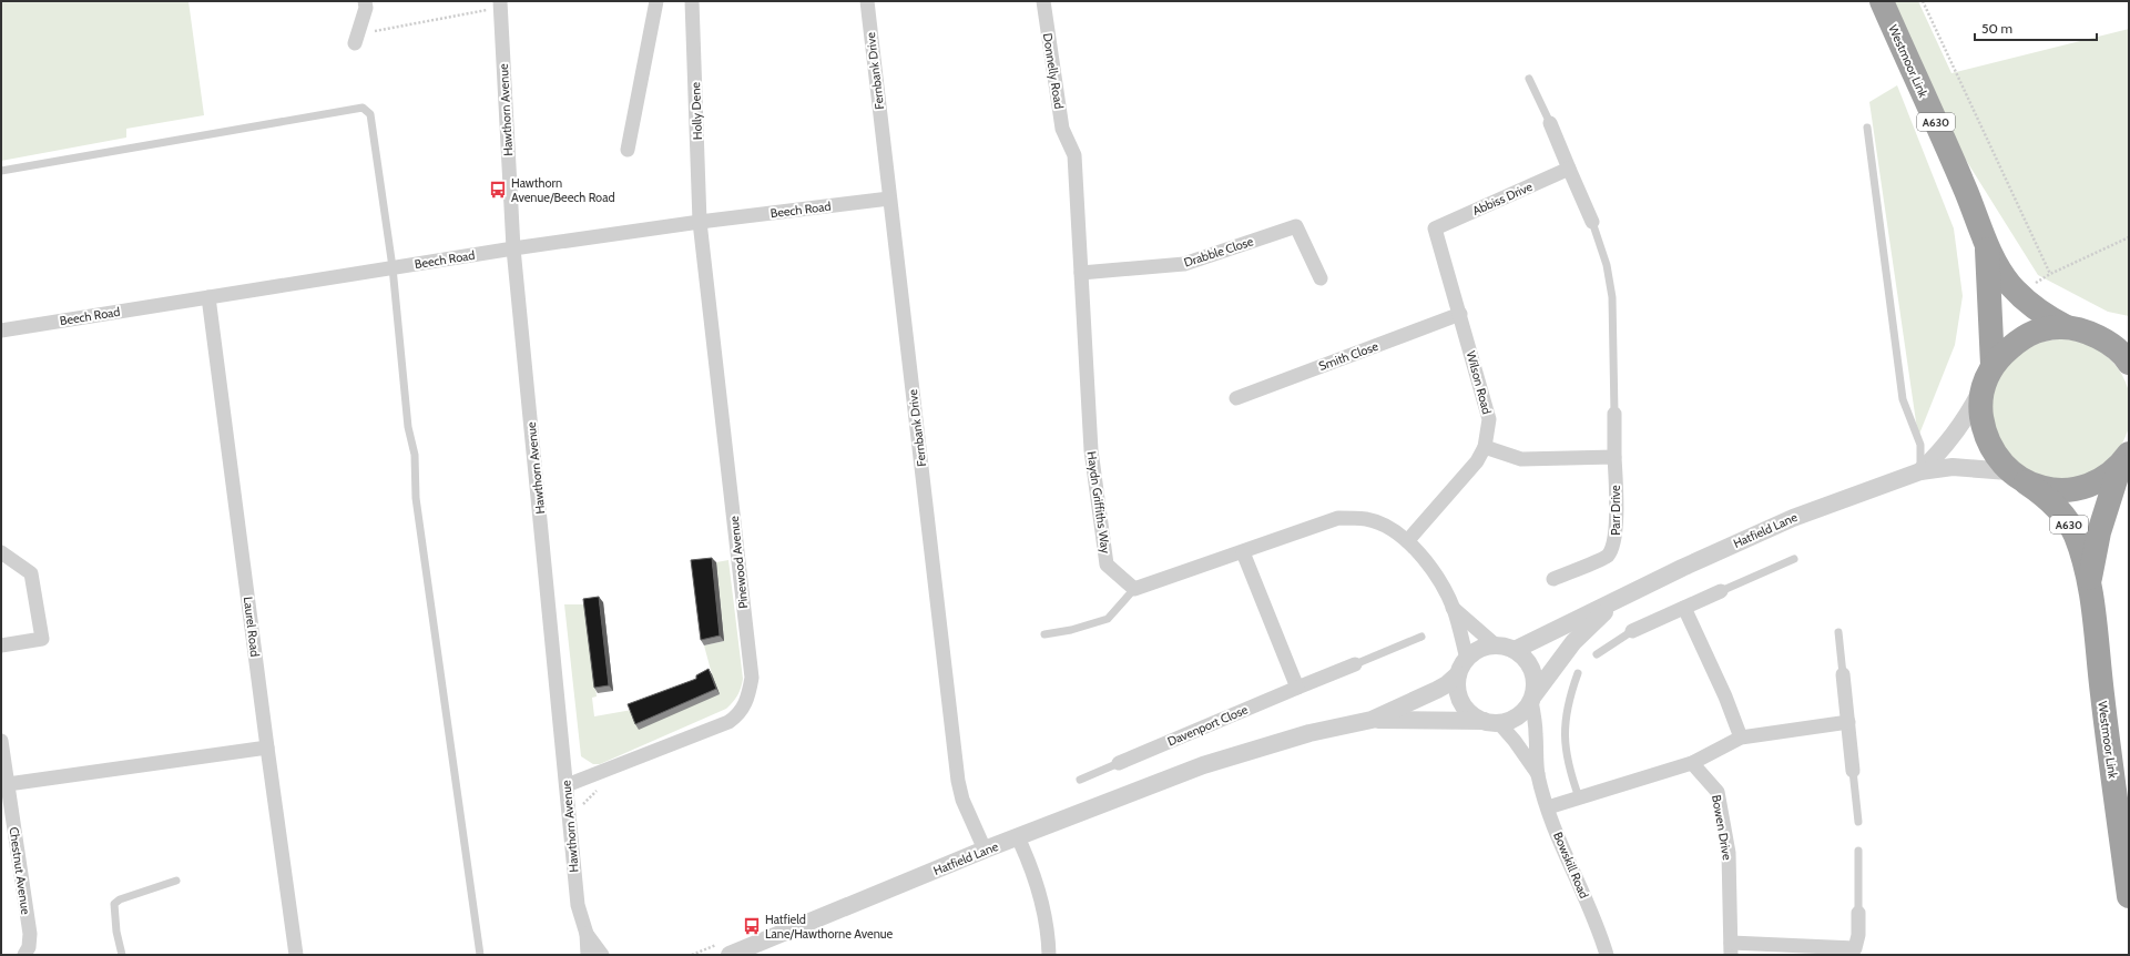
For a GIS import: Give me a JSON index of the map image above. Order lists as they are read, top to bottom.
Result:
{
  "streets": {
    "highway": ["Westmoor Link", "A630"],
    "street": [
      "Fernbank Drive",
      "Donnelly Road",
      "Hawthorn Avenue",
      "Holly Dene",
      "Abbiss Drive",
      "Beech Road",
      "Drabble Close",
      "Smith Close",
      "Wilson Road",
      "Haydn Griffiths Way",
      "Parr Drive",
      "Hatfield Lane",
      "Pinewood Avenue",
      "Laurel Road",
      "Davenport Close",
      "Bowen Drive",
      "Bowskill Road",
      "Chestnut Avenue"
    ]
  },
  "crossings": [
    ["Westmoor Link", "Hatfield Lane"],
    ["Fernbank Drive", "Beech Road"],
    ["Fernbank Drive", "Hatfield Lane"],
    ["Donnelly Road", "Haydn Griffiths Way"],
    ["Hawthorn Avenue", "Beech Road"],
    ["Hawthorn Avenue", "Pinewood Avenue"],
    ["Holly Dene", "Beech Road"],
    ["Holly Dene", "Pinewood Avenue"],
    ["Abbiss Drive", "Wilson Road"],
    ["Beech Road", "Pinewood Avenue"],
    ["Beech Road", "Laurel Road"],
    ["Drabble Close", "Haydn Griffiths Way"],
    ["Smith Close", "Wilson Road"],
    ["Hatfield Lane", "Bowskill Road"]
  ],
  "places": {
    "bus stop": ["Hawthorn Avenue/Beech Road", "Hatfield Lane/Hawthorne Avenue"]
  },
  "scale_bar": "50 m"
}
